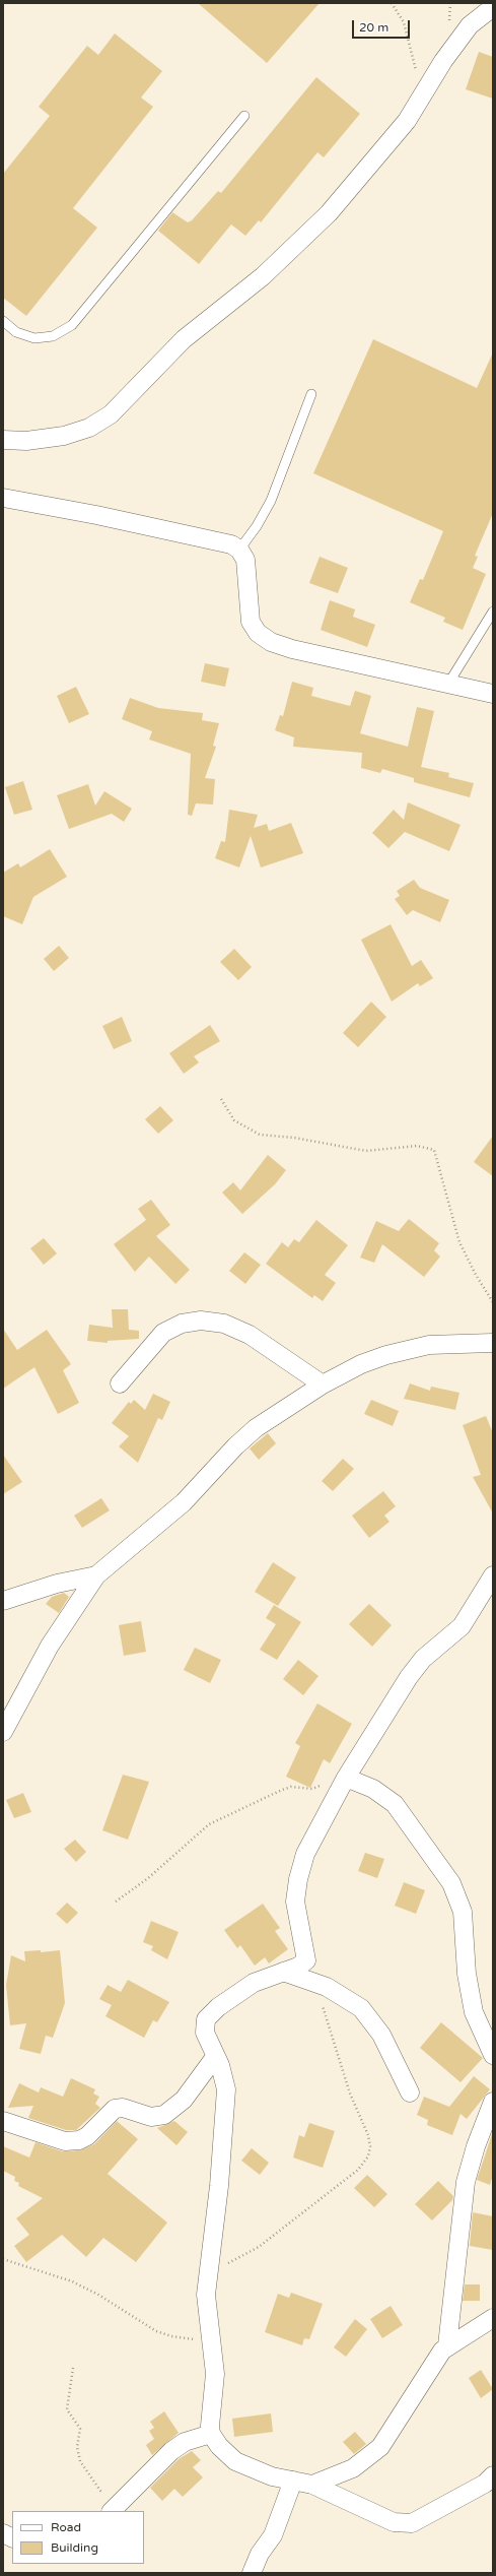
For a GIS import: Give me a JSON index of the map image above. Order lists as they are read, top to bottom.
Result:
{
  "legend": ["Road", "Building"],
  "scale_bar": "20 m"
}
